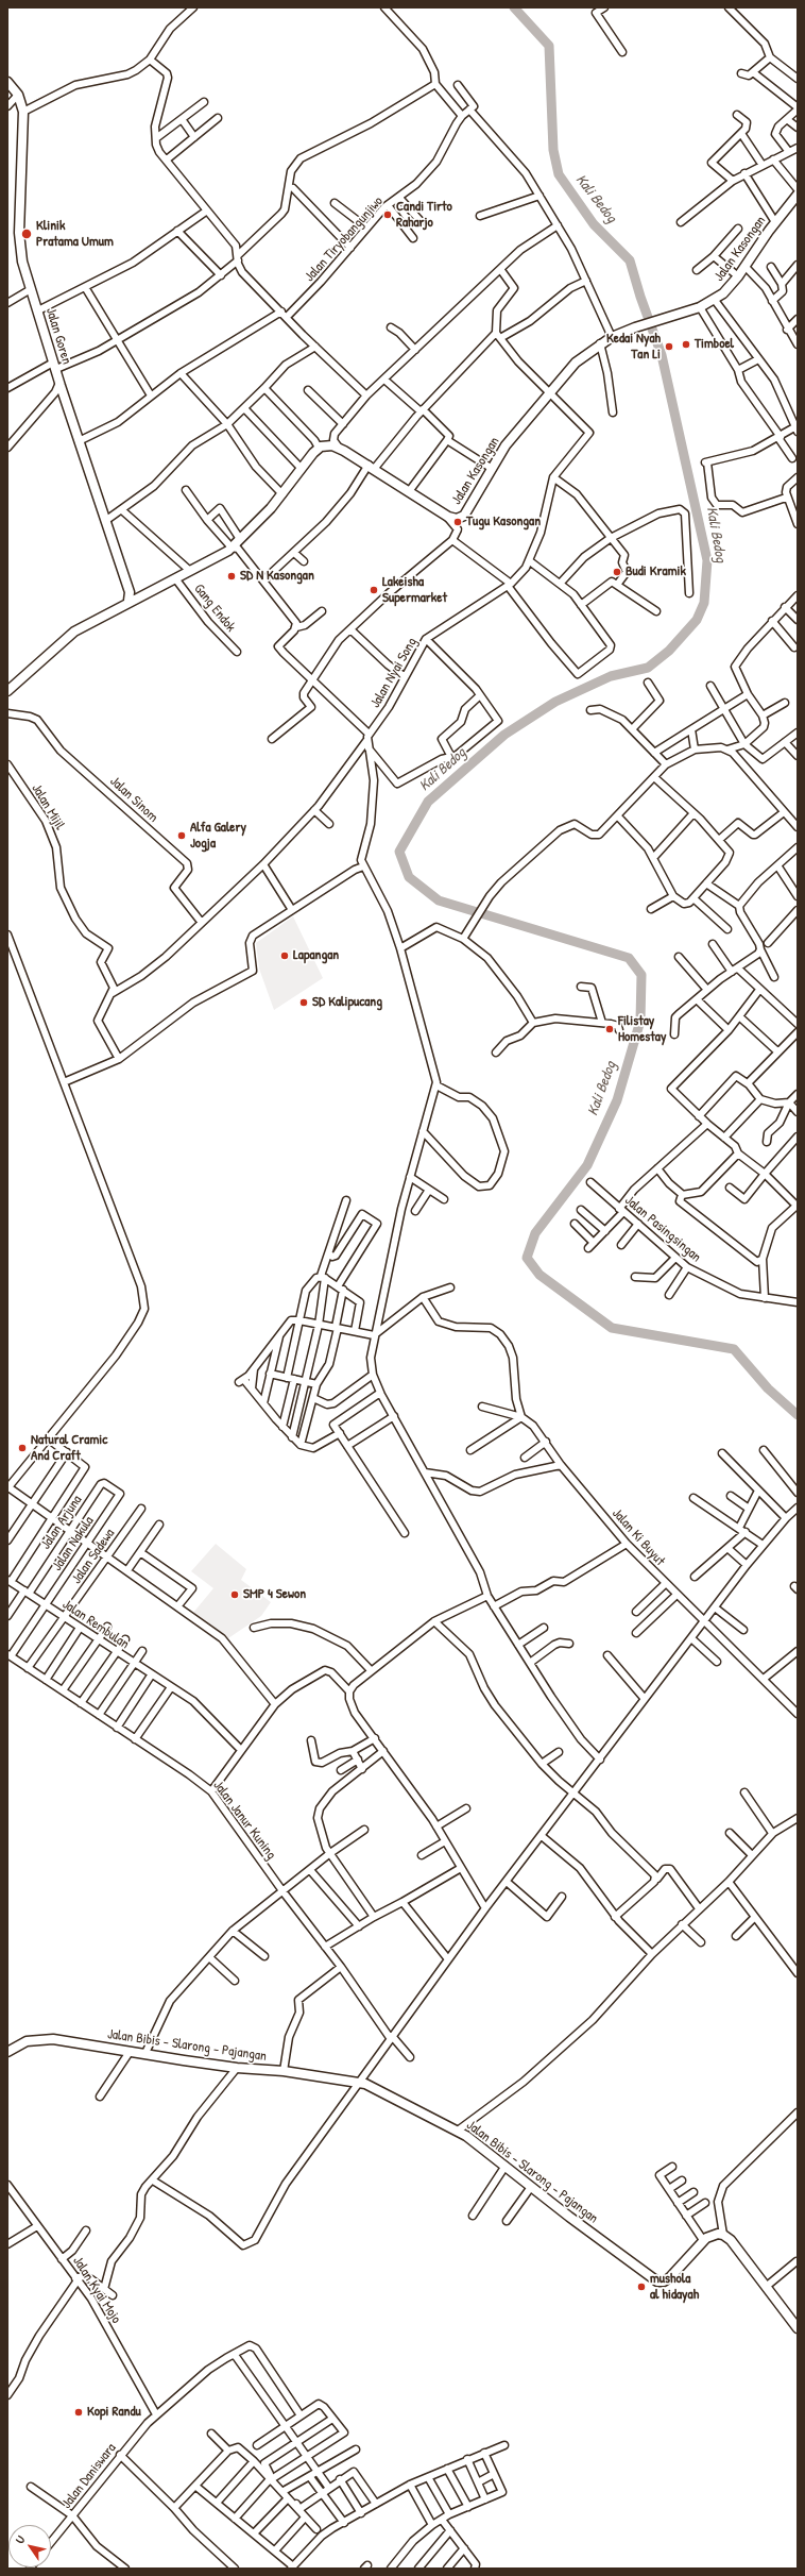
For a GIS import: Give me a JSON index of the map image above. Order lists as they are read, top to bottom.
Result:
{
  "streets": {
    "main road": ["Jalan Kasongan", "Jalan Goren", "Jalan Bibis - Slarong - Pajangan"],
    "street": [
      "Jalan Tiryobangunjiwo",
      "Gang Endok",
      "Jalan Nyai Song",
      "Jalan Sinom",
      "Jalan Mijil",
      "Jalan Pasingsingan",
      "Jalan Arjuna",
      "Jalan Ki Buyut",
      "Jalan Nakula",
      "Jalan Sadewa",
      "Jalan Rembulan",
      "Jalan Janur Kuning",
      "Jalan Kyai Mojo",
      "Jalan Daniswara"
    ]
  },
  "crossings": [
    ["Jalan Kasongan", "Jalan Nyai Song"],
    ["Jalan Nyai Song", "Jalan Sinom"],
    ["Jalan Nyai Song", "Jalan Mijil"],
    ["Jalan Arjuna", "Jalan Nakula"],
    ["Jalan Arjuna", "Jalan Rembulan"],
    ["Jalan Nakula", "Jalan Rembulan"],
    ["Jalan Nakula", "Jalan Janur Kuning"],
    ["Jalan Sadewa", "Jalan Rembulan"],
    ["Jalan Sadewa", "Jalan Janur Kuning"],
    ["Jalan Kyai Mojo", "Jalan Daniswara"]
  ],
  "water": ["Kali Bedog"],
  "places": [
    "Candi Tirto Raharjo",
    "Klinik Pratama Umum",
    "Timboel",
    "Kedai Nyah Tan Li",
    "Tugu Kasongan",
    "Budi Kramik",
    "SD N Kasongan",
    "Lakeisha Supermarket",
    "Alfa Galery Jogja",
    "Lapangan",
    "SD Kalipucang",
    "Filistay Homestay",
    "Natural Cramic And Craft",
    "SMP 4 Sewon",
    "mushola al hidayah",
    "Kopi Randu"
  ],
  "north": "top left"
}
